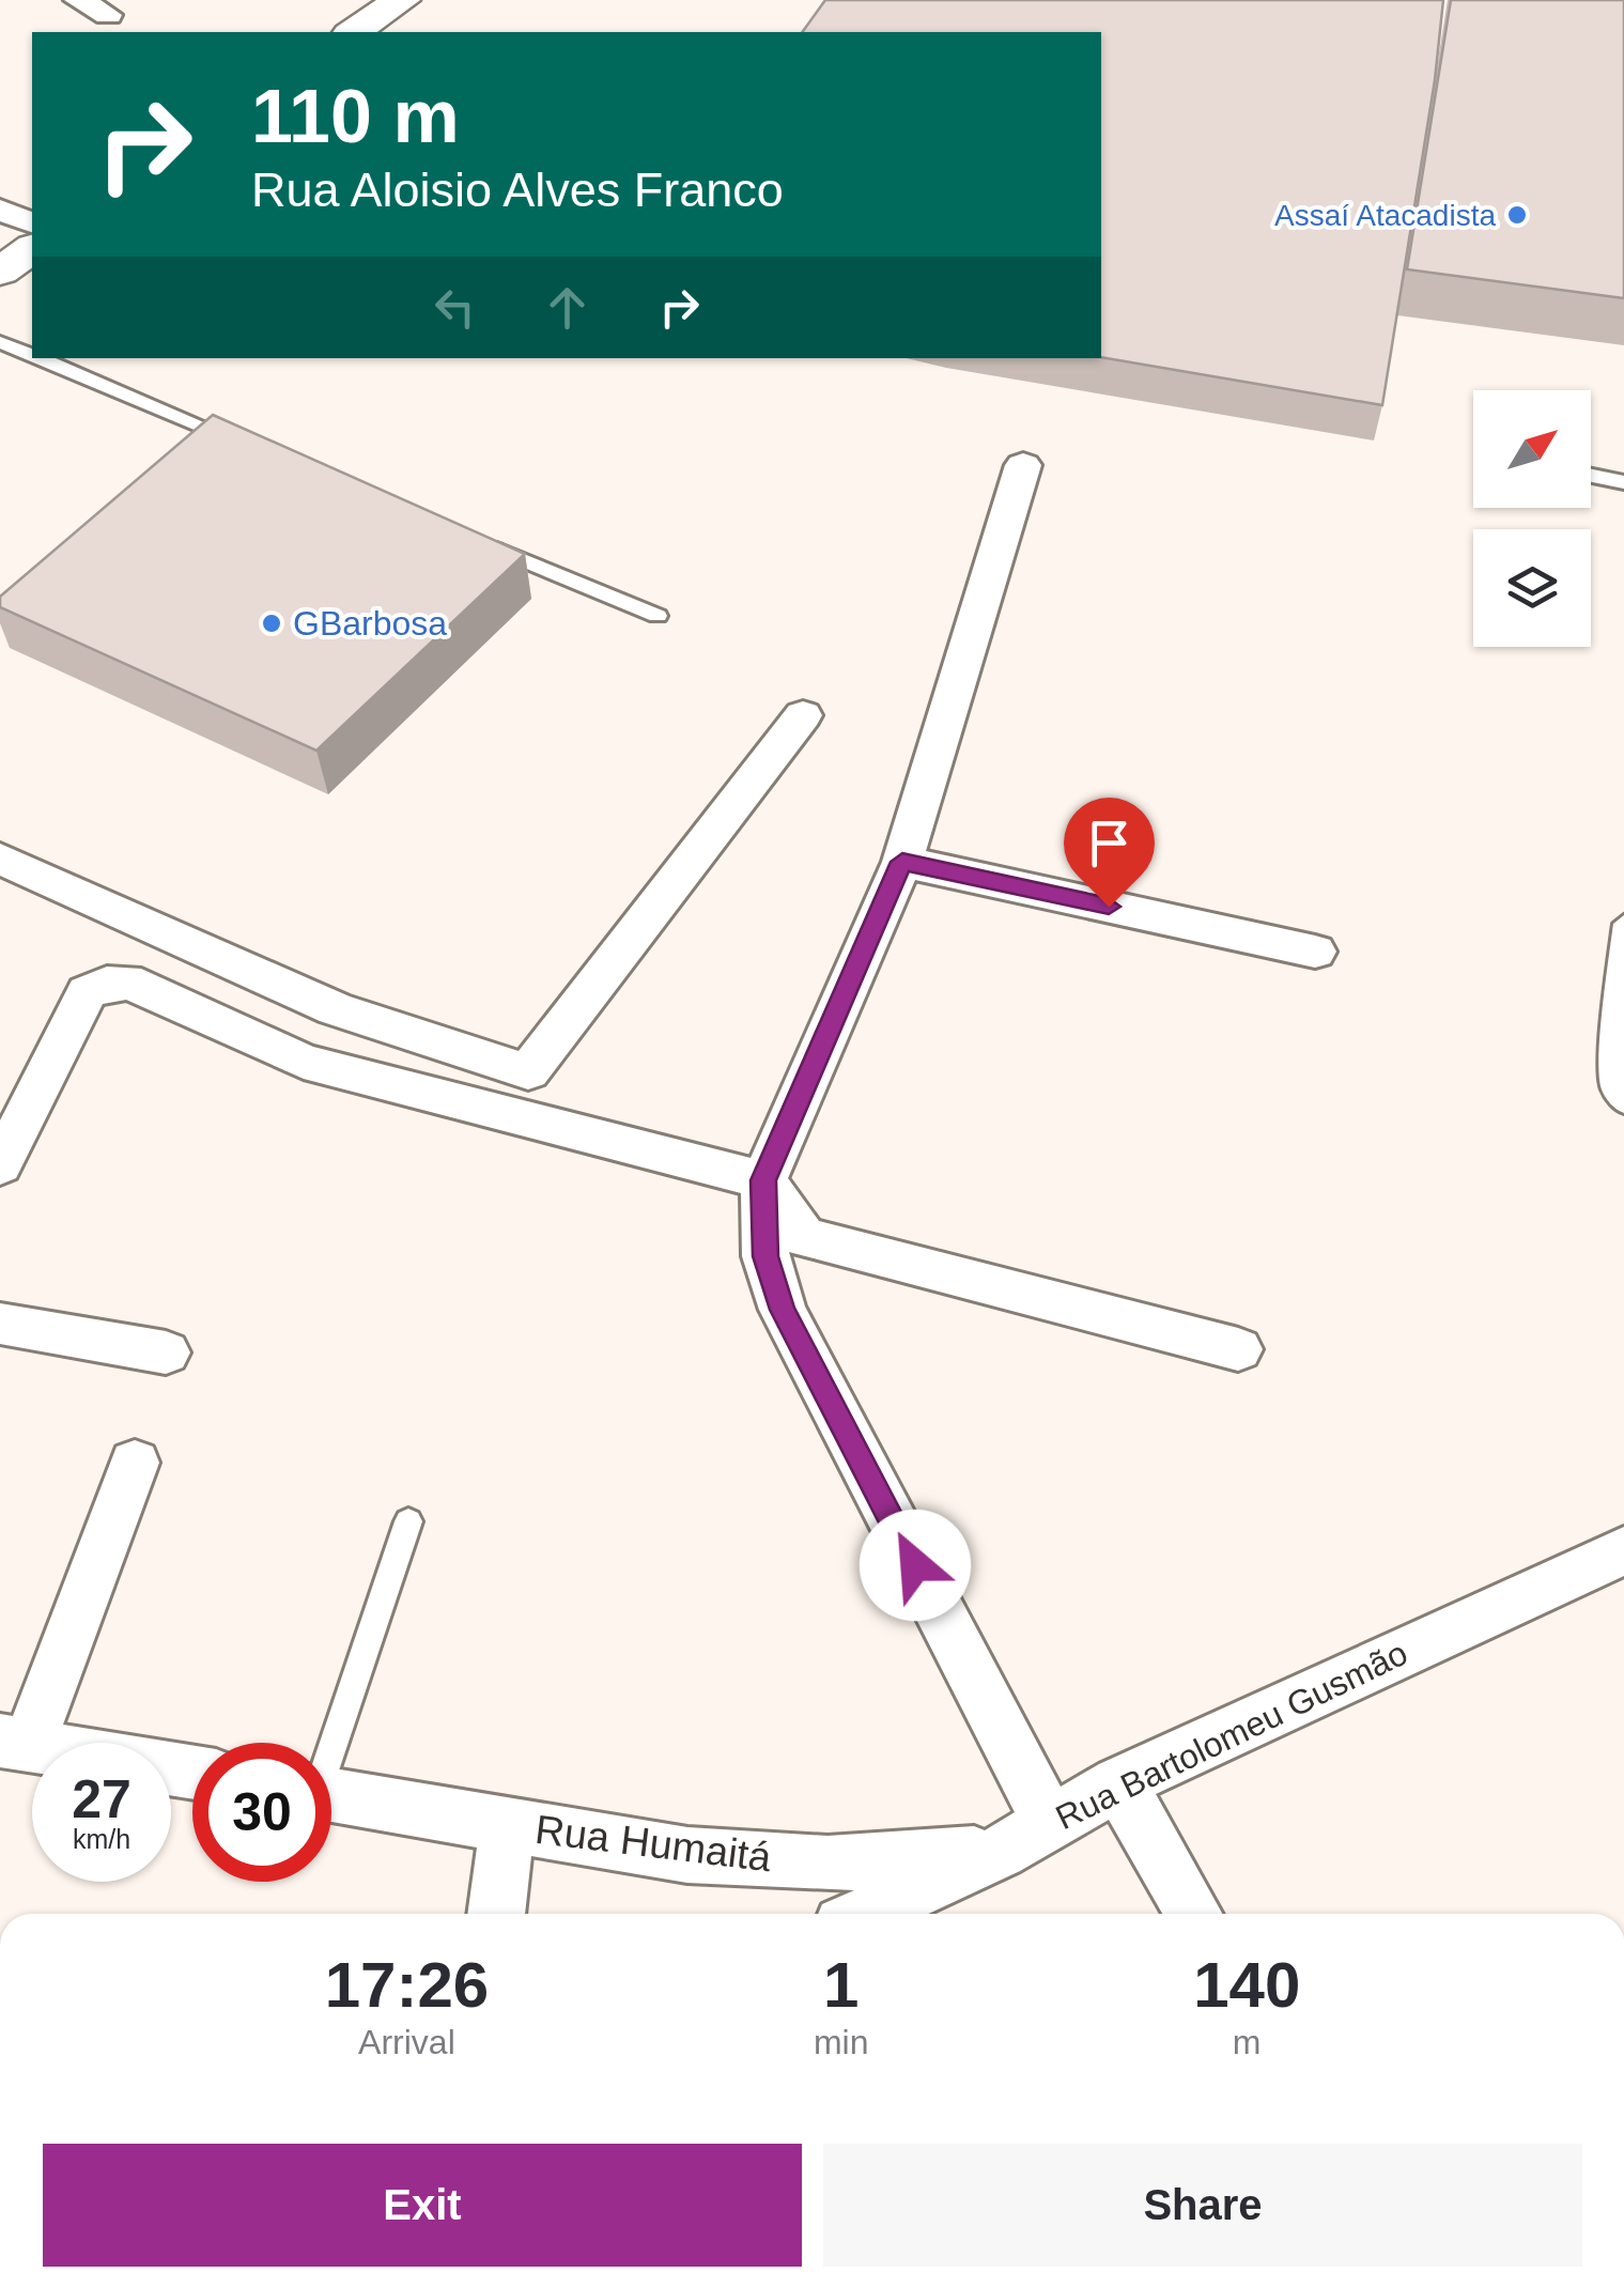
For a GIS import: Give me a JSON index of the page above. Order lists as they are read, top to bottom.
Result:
{
  "streets": {
    "street": ["Rua Bartolomeu Gusmão", "Rua Humaitá"]
  },
  "crossings": [
    ["Rua Bartolomeu Gusmão", "Rua Humaitá"]
  ],
  "places": ["Assaí Atacadista", "GBarbosa"],
  "north": "top right",
  "page": {
    "turn": ["110 m", "Rua Aloisio Alves Franco"],
    "speed": "27 km/h",
    "limit": "30",
    "eta": [
      "17:26",
      "Arrival",
      "1",
      "min",
      "140",
      "m"
    ],
    "buttons": ["Exit", "Share"]
  }
}
